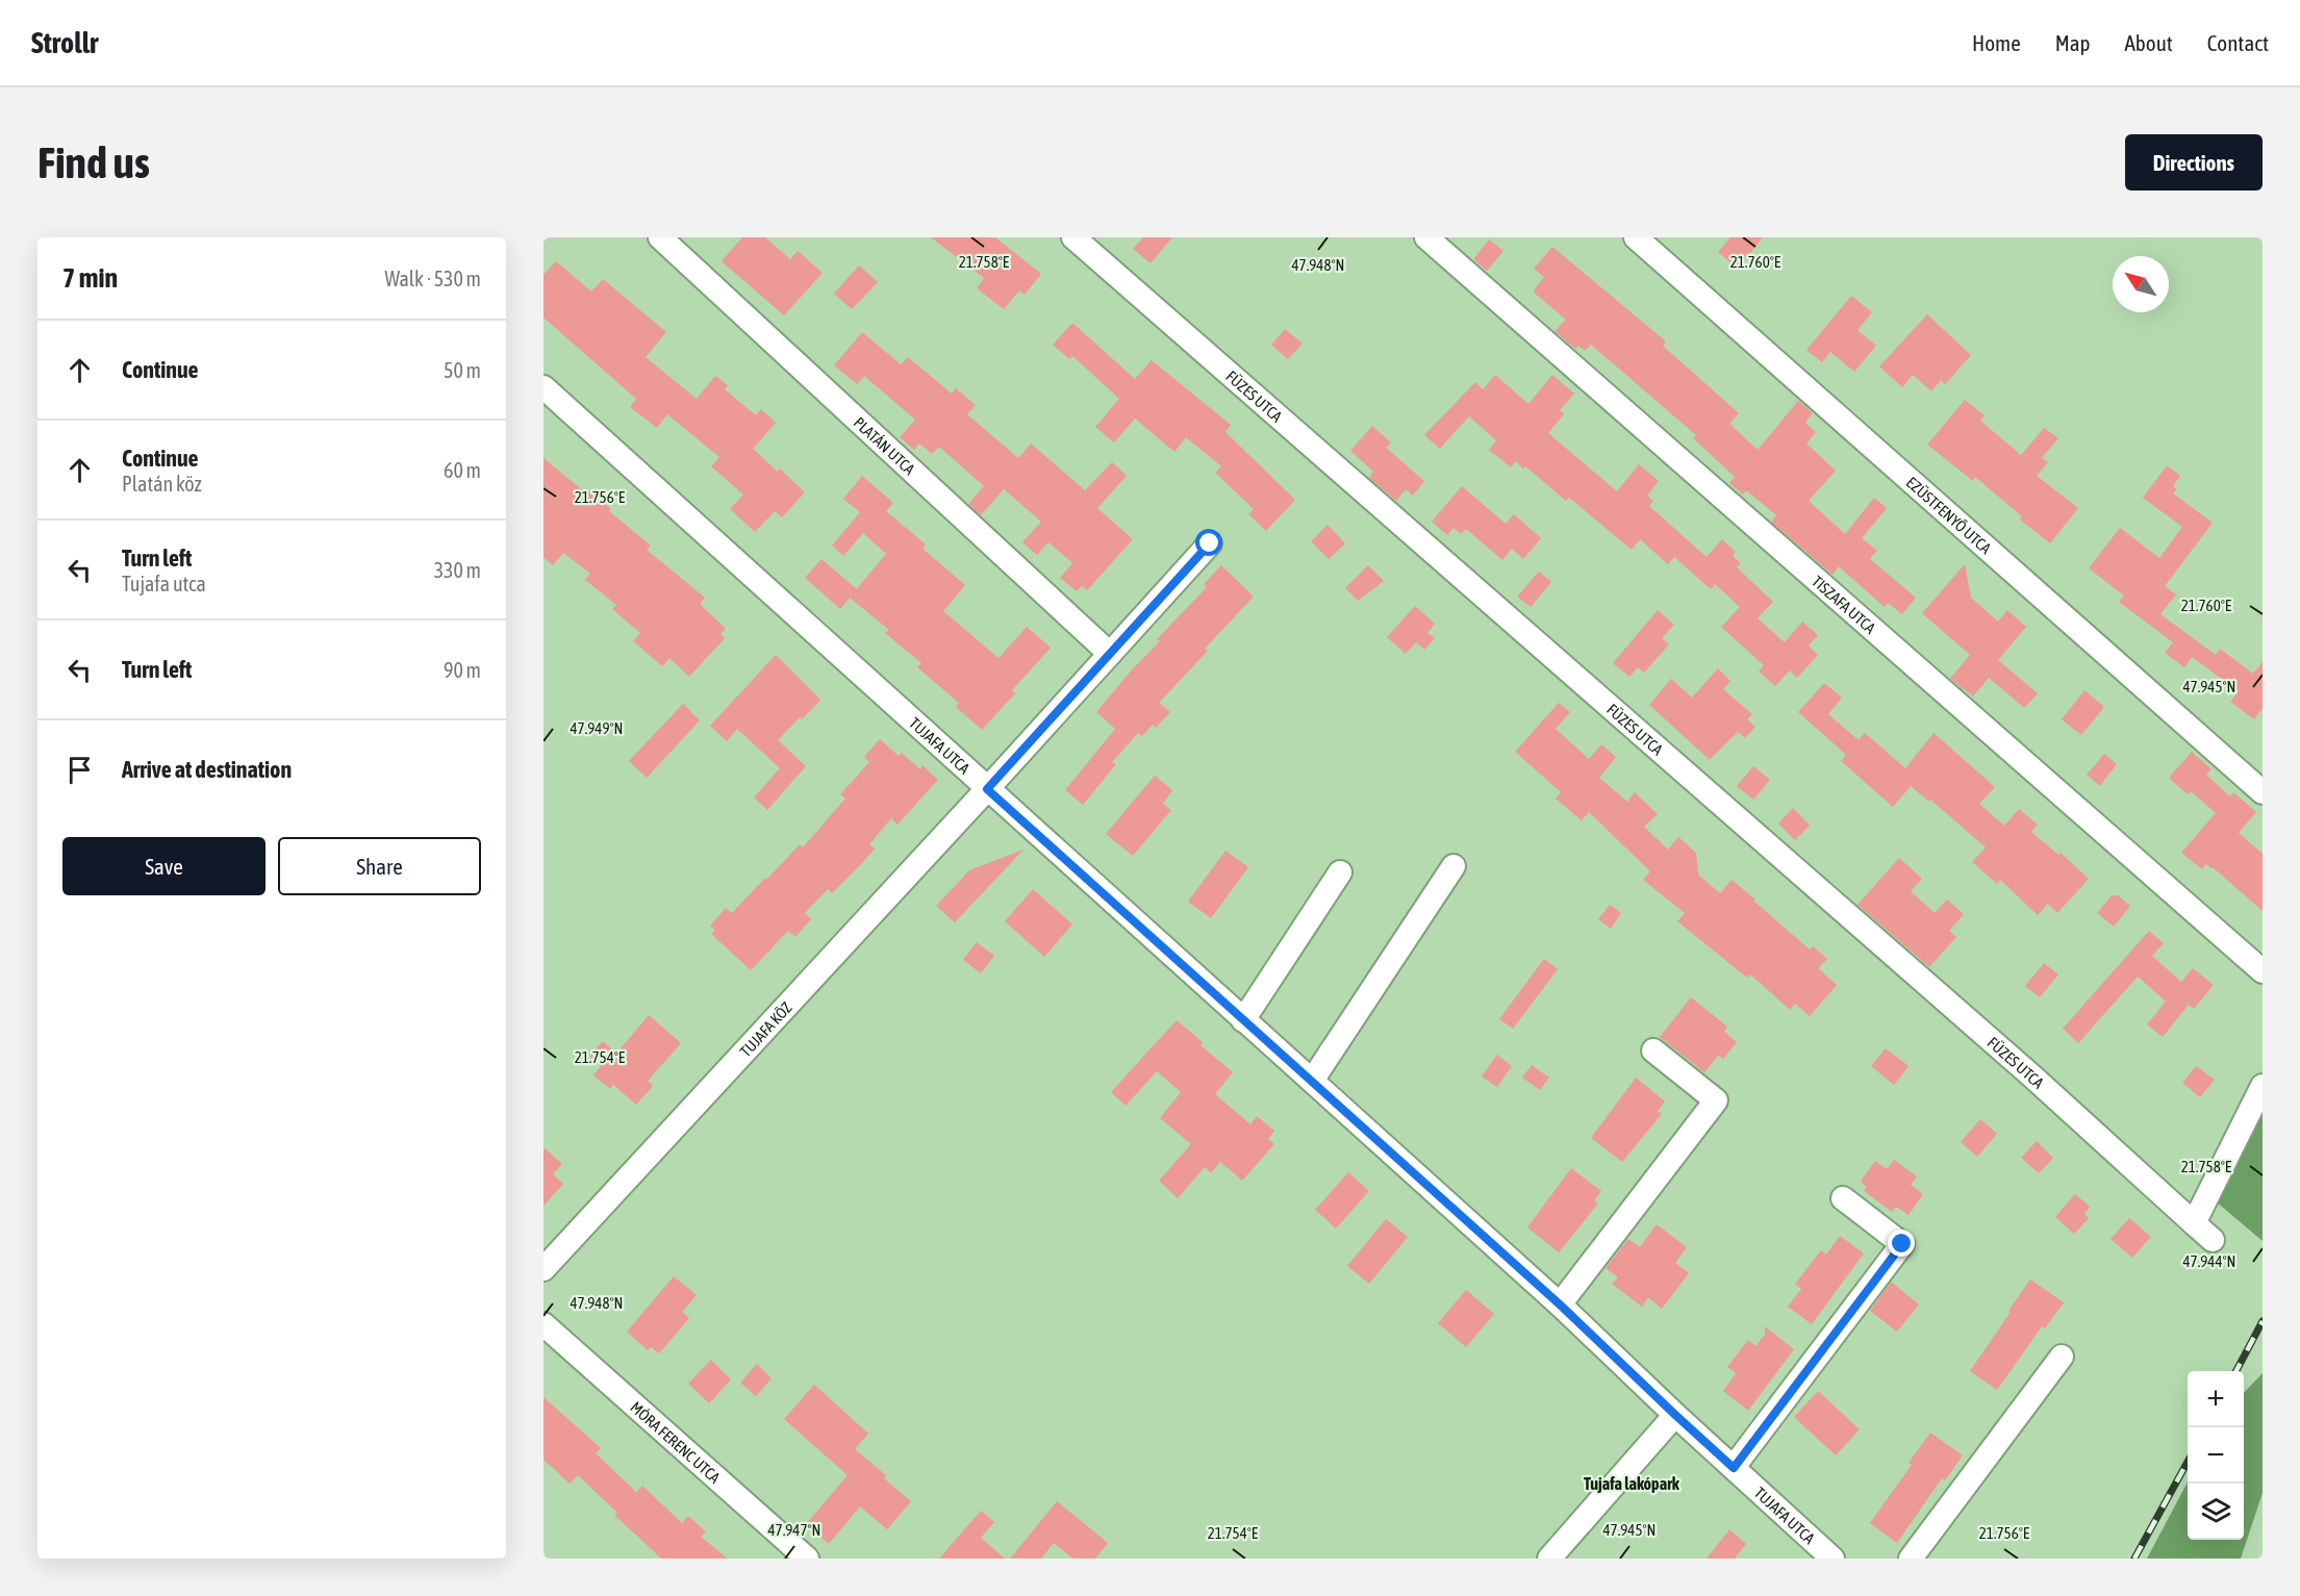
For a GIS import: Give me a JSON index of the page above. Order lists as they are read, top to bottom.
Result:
{
  "streets": {
    "street": [
      "FÜZES UTCA",
      "PLATÁN UTCA",
      "EZÜSTFENYŐ UTCA",
      "TISZAFA UTCA",
      "TUJAFA UTCA",
      "TUJAFA KÖZ",
      "MÓRA FERENC UTCA"
    ]
  },
  "crossings": [
    ["PLATÁN UTCA", "TUJAFA KÖZ"],
    ["TUJAFA UTCA", "TUJAFA KÖZ"]
  ],
  "districts": ["Tujafa lakópark"],
  "north": "top left",
  "page": {
    "header": "Strollr",
    "nav": [
      "Home",
      "Map",
      "About",
      "Contact"
    ],
    "buttons": [
      "Directions",
      ["Save", "Share"]
    ],
    "title": "Find us",
    "heading": ["7 min", "Walk · 530 m"],
    "list": [
      ["Continue", "50 m"],
      ["Continue", "Platán köz", "60 m"],
      ["Turn left", "Tujafa utca", "330 m"],
      ["Turn left", "90 m"],
      "Arrive at destination"
    ],
    "map_buttons": ["+", "−"]
  },
  "coordinates": [
    "21.760°E",
    "21.758°E",
    "47.948°N",
    "21.756°E",
    "47.945°N",
    "47.949°N",
    "21.754°E",
    "47.944°N",
    "47.947°N"
  ]
}
